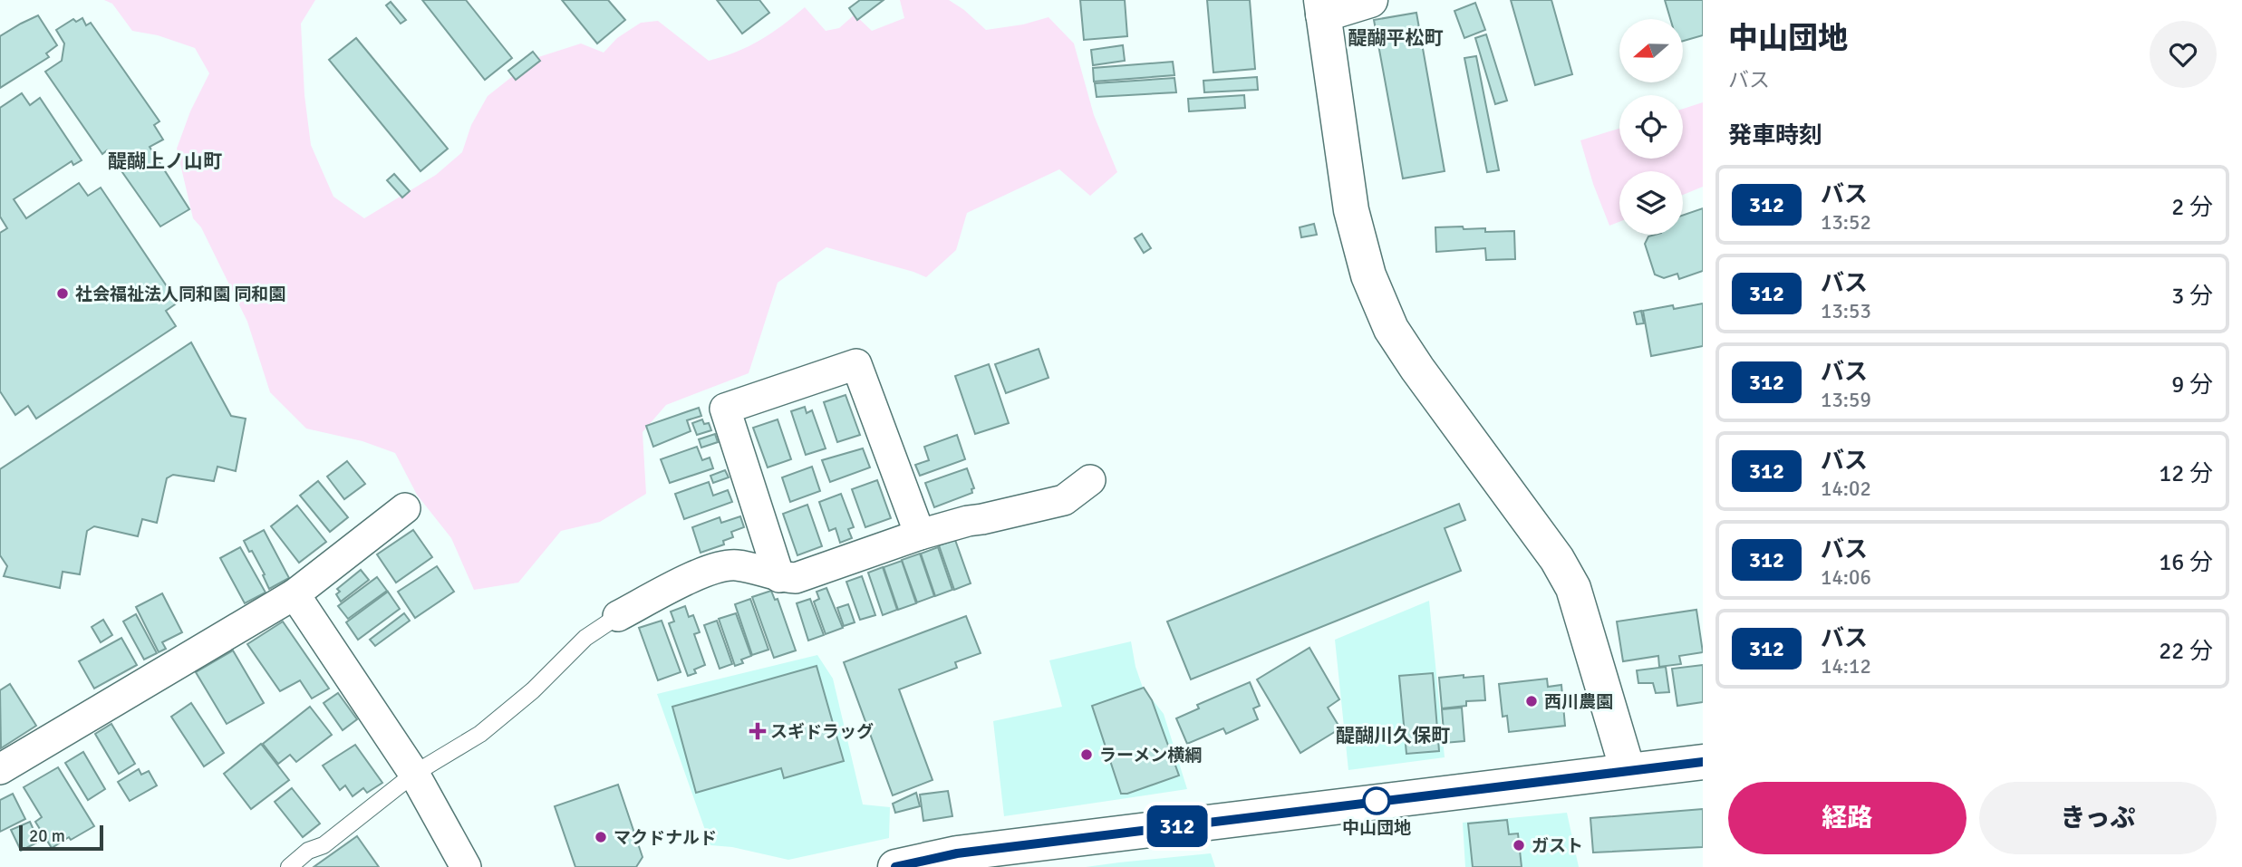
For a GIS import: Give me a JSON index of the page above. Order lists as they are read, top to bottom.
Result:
{
  "districts": ["醍醐平松町", "醍醐上ノ山町", "醍醐川久保町"],
  "places": {
    "other": [
      "社会福祉法人同和園 同和園",
      "西川農園",
      "ラーメン横綱",
      "中山団地",
      "マクドナルド",
      "ガスト"
    ],
    "health": ["スギドラッグ"]
  },
  "lines": ["bus line 312"],
  "scale_bar": "20 m",
  "north": "left",
  "page": {
    "on_map": "312",
    "heading": [
      ["中山団地", "バス"],
      "発車時刻"
    ],
    "list": [
      {
        "mark": "312",
        "name": "バス",
        "note": "13:52",
        "value": "2 分"
      },
      {
        "mark": "312",
        "name": "バス",
        "note": "13:53",
        "value": "3 分"
      },
      {
        "mark": "312",
        "name": "バス",
        "note": "13:59",
        "value": "9 分"
      },
      {
        "mark": "312",
        "name": "バス",
        "note": "14:02",
        "value": "12 分"
      },
      {
        "mark": "312",
        "name": "バス",
        "note": "14:06",
        "value": "16 分"
      },
      {
        "mark": "312",
        "name": "バス",
        "note": "14:12",
        "value": "22 分"
      }
    ],
    "buttons": ["経路", "きっぷ"],
    "scale": "20 m"
  }
}
